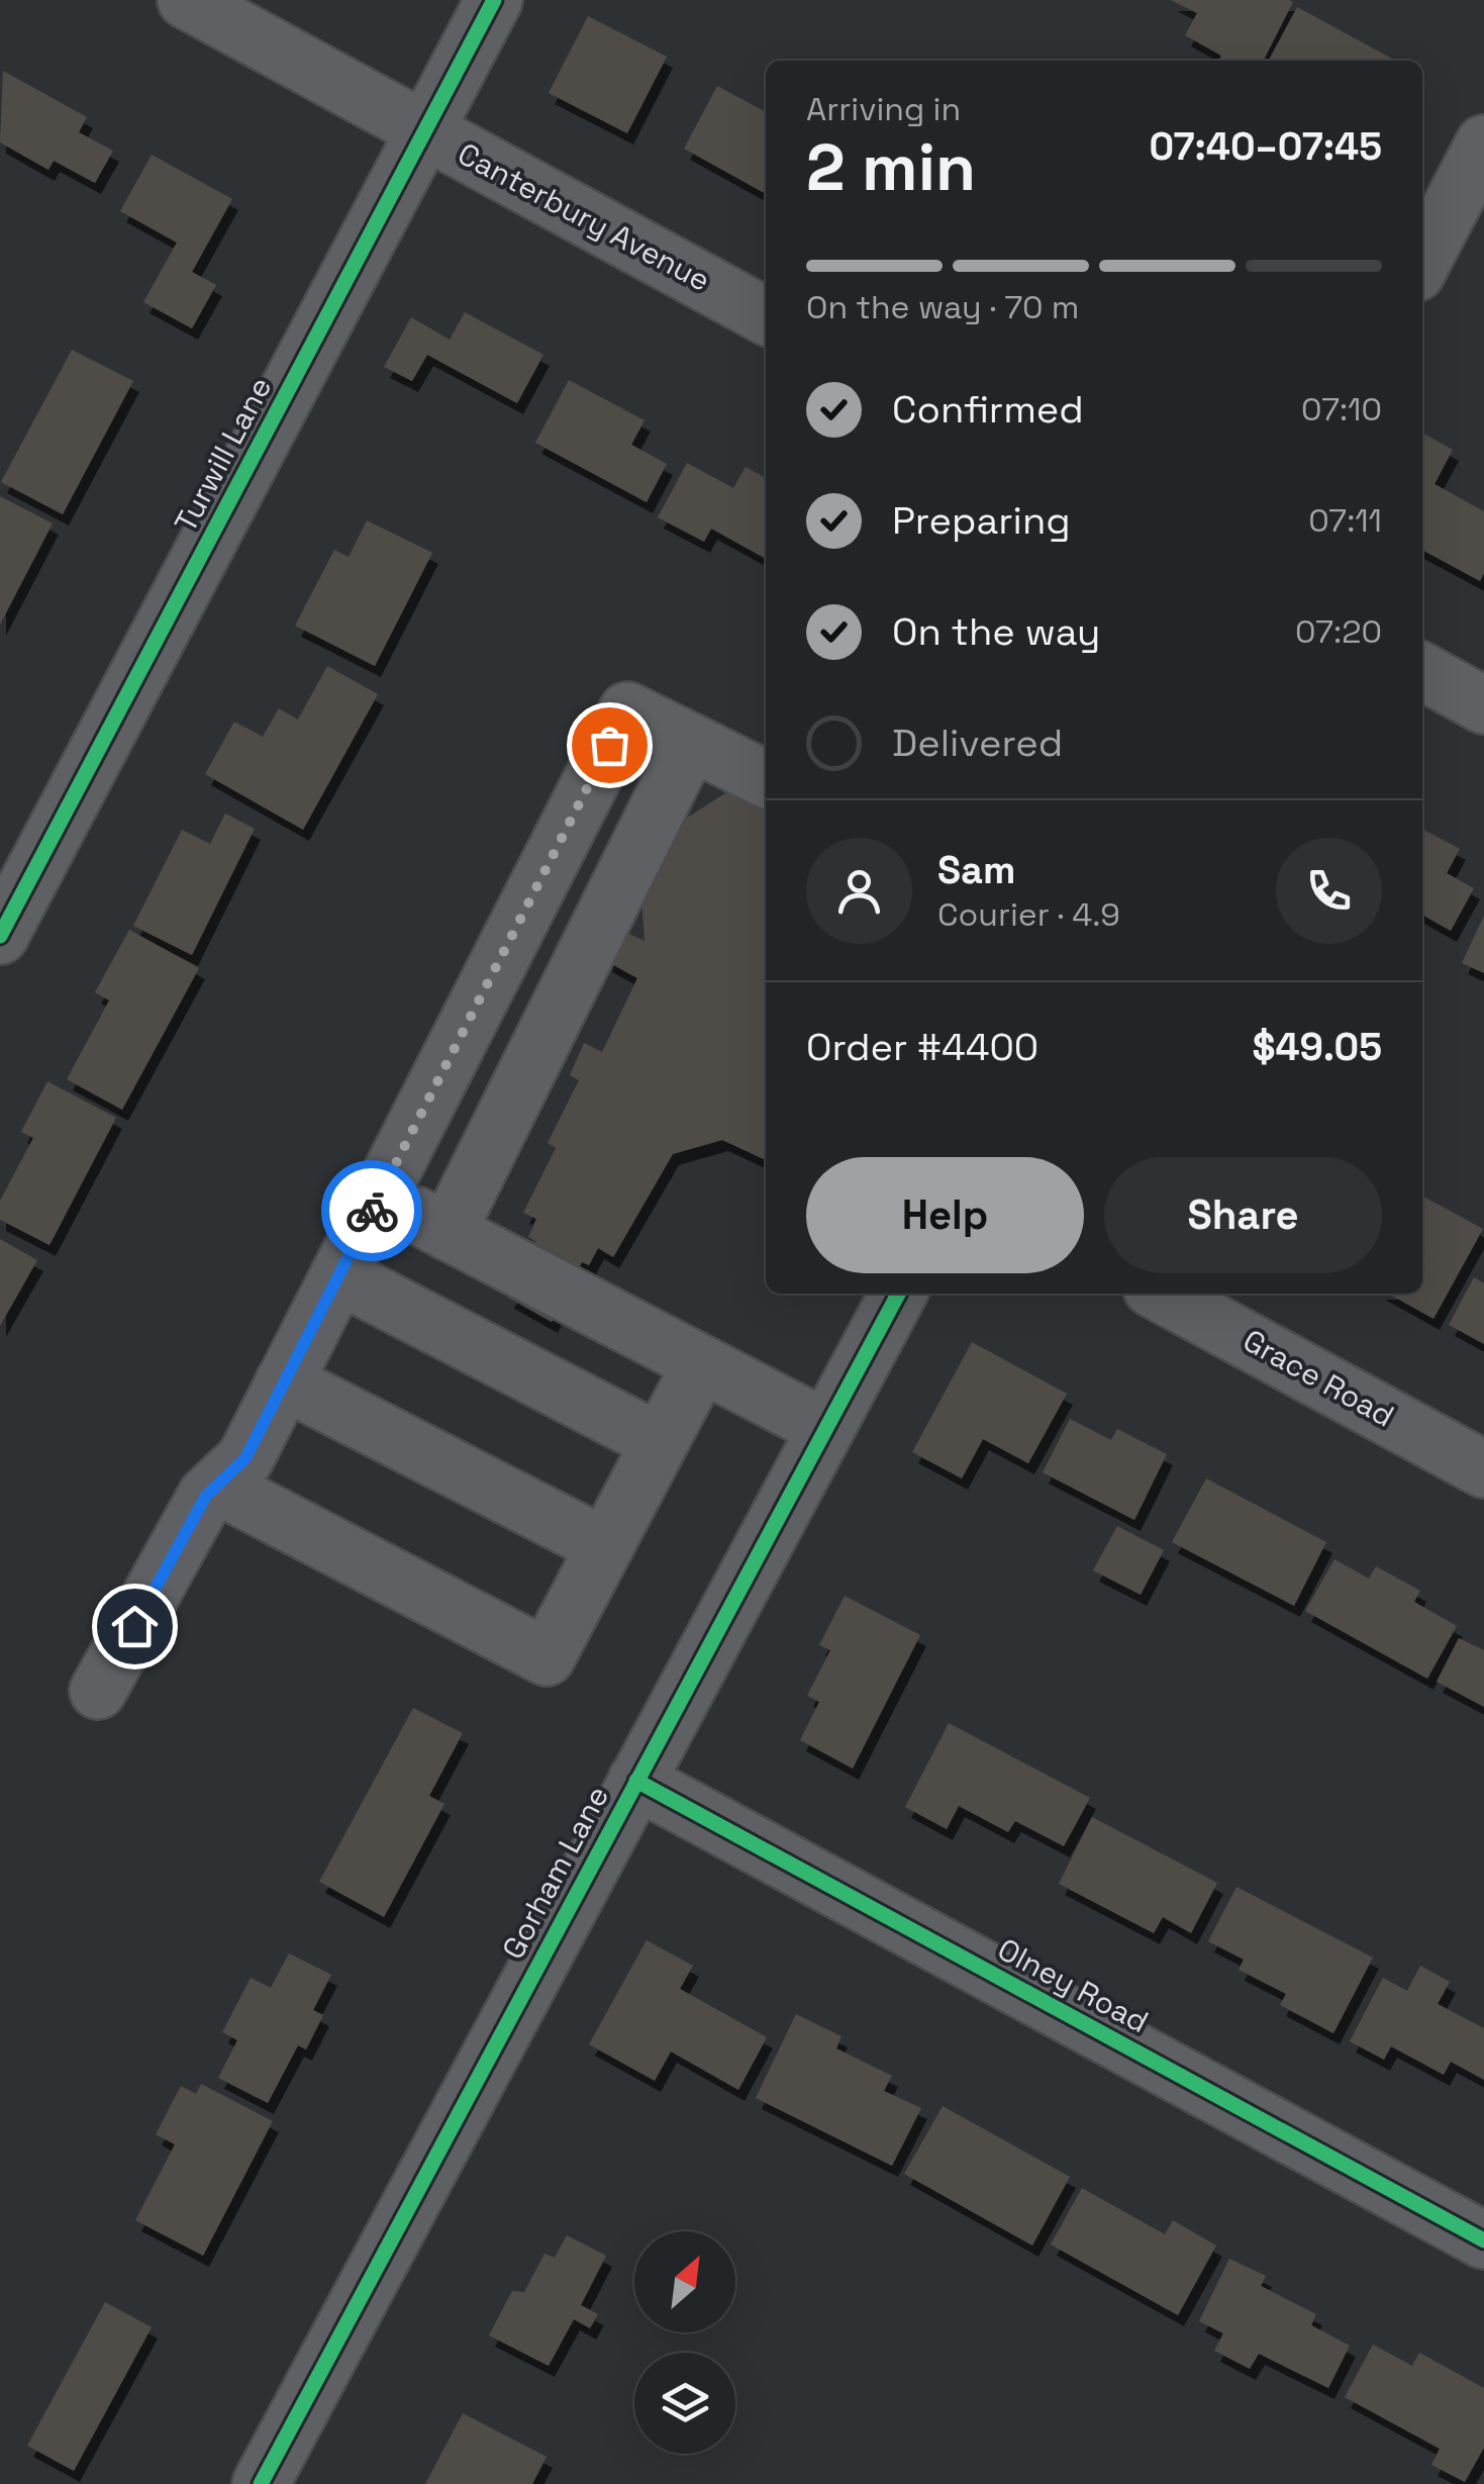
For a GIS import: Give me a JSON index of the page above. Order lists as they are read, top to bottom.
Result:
{
  "streets": {
    "street": [
      "Canterbury Avenue",
      "Turwill Lane",
      "Grace Road",
      "Gorham Lane",
      "Olney Road"
    ]
  },
  "crossings": [
    ["Canterbury Avenue", "Turwill Lane"],
    ["Gorham Lane", "Olney Road"]
  ],
  "north": "top right",
  "page": {
    "heading": ["2 min", "Arriving in", "07:40–07:45"],
    "panel": [
      "Sam",
      "Courier · 4.9",
      "Order #4400",
      "$49.05"
    ],
    "bar": "On the way · 70 m",
    "list": [
      ["Confirmed", "07:10"],
      ["Preparing", "07:11"],
      ["On the way", "07:20"],
      "Delivered"
    ],
    "buttons": ["Help", "Share"]
  }
}
